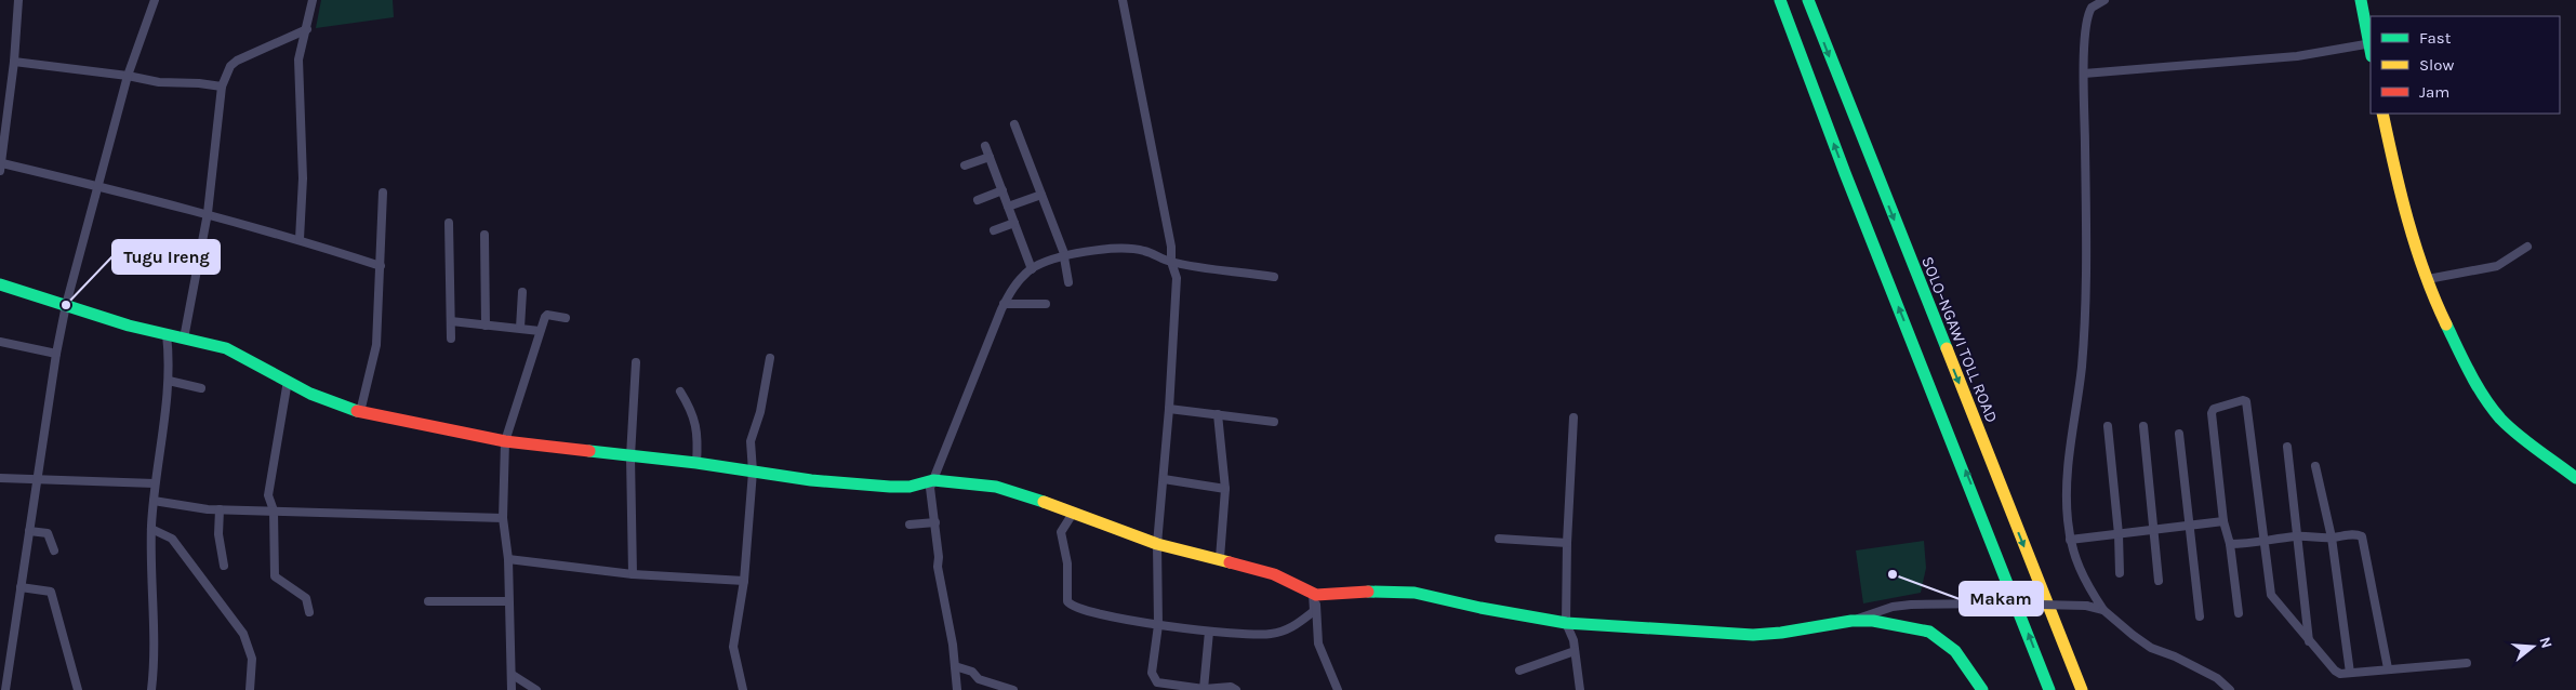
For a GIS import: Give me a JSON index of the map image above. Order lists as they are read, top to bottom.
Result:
{
  "streets": {
    "main road": ["SOLO–NGAWI TOLL ROAD"]
  },
  "places": ["Tugu Ireng", "Makam"],
  "legend": ["Fast", "Slow", "Jam"],
  "north": "right"
}
